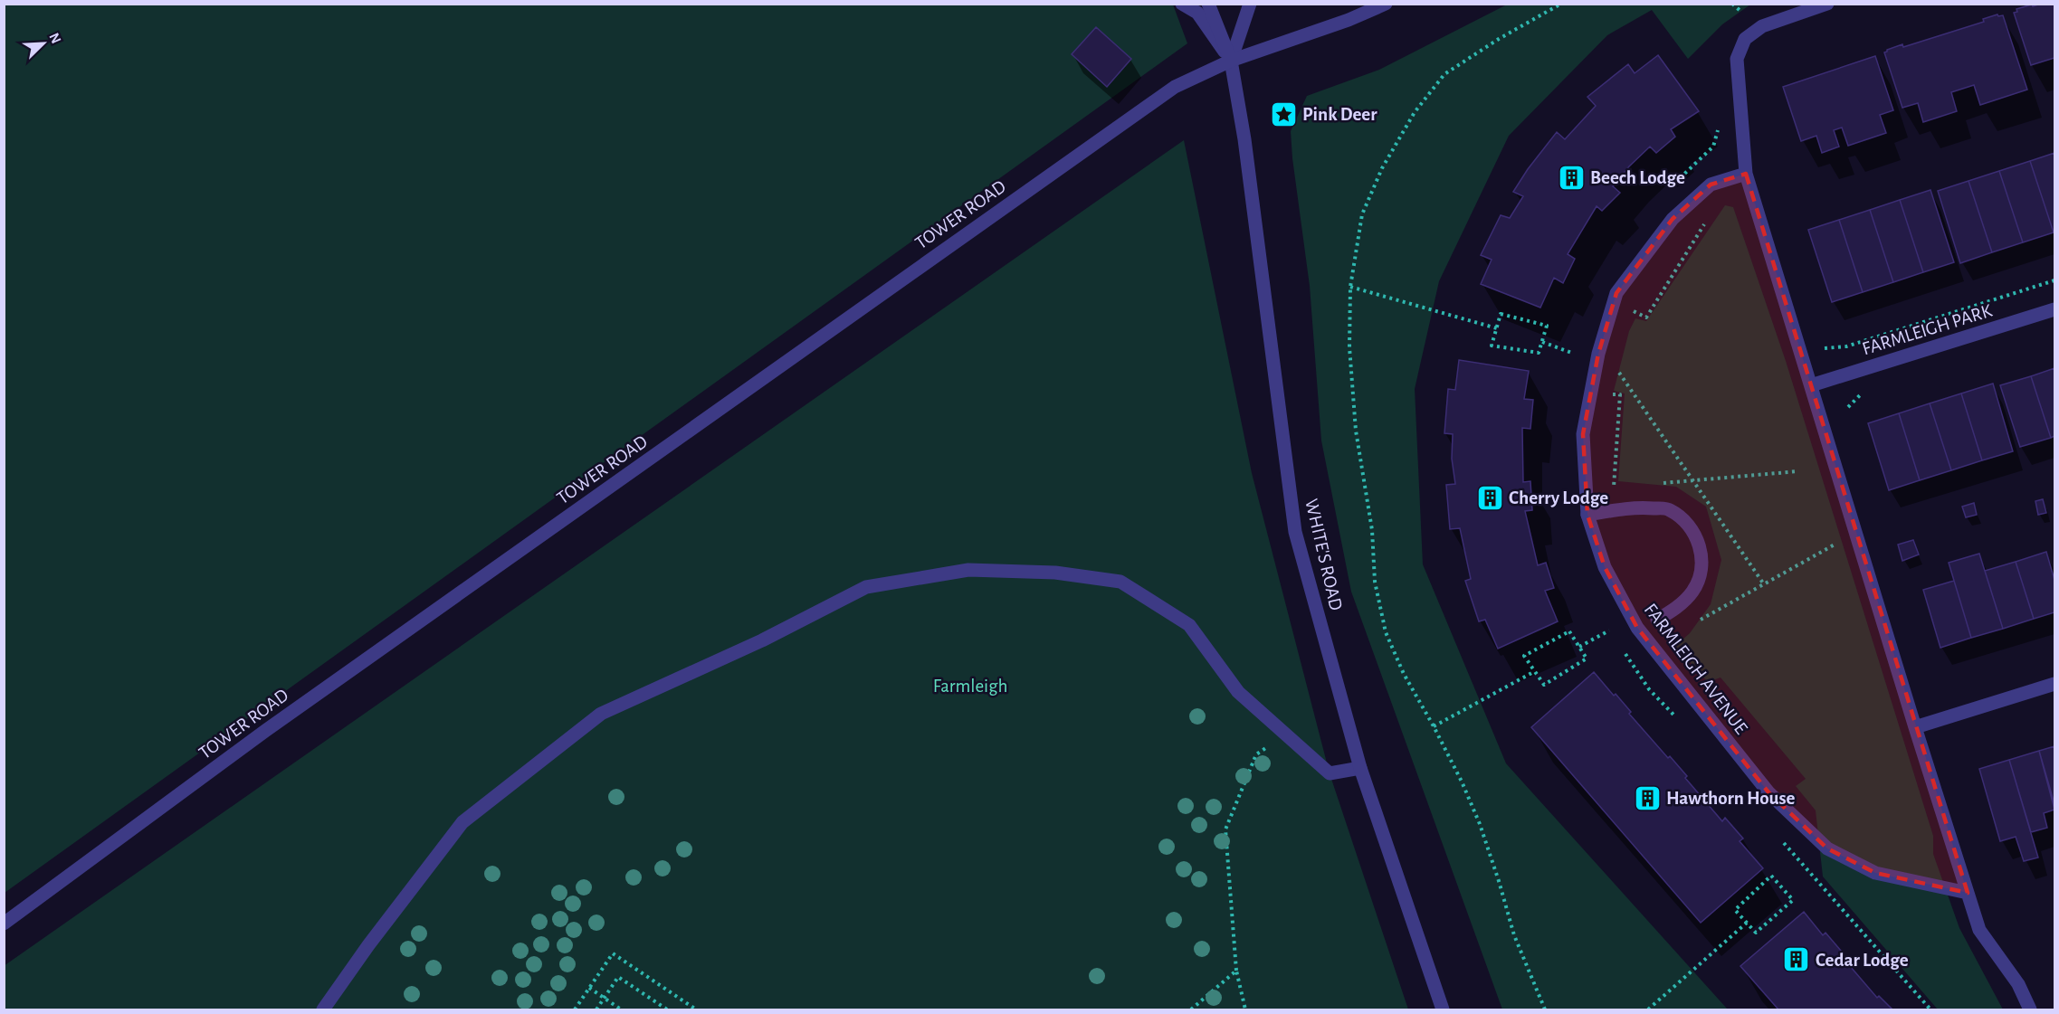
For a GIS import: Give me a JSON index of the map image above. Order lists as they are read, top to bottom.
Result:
{
  "streets": {
    "street": [
      "TOWER ROAD",
      "FARMLEIGH PARK",
      "WHITE'S ROAD",
      "FARMLEIGH AVENUE"
    ]
  },
  "crossings": [
    ["TOWER ROAD", "WHITE'S ROAD"]
  ],
  "parks": ["Farmleigh"],
  "places": {
    "place": ["Pink Deer"],
    "building": [
      "Beech Lodge",
      "Cherry Lodge",
      "Hawthorn House",
      "Cedar Lodge"
    ]
  },
  "north": "top right"
}
